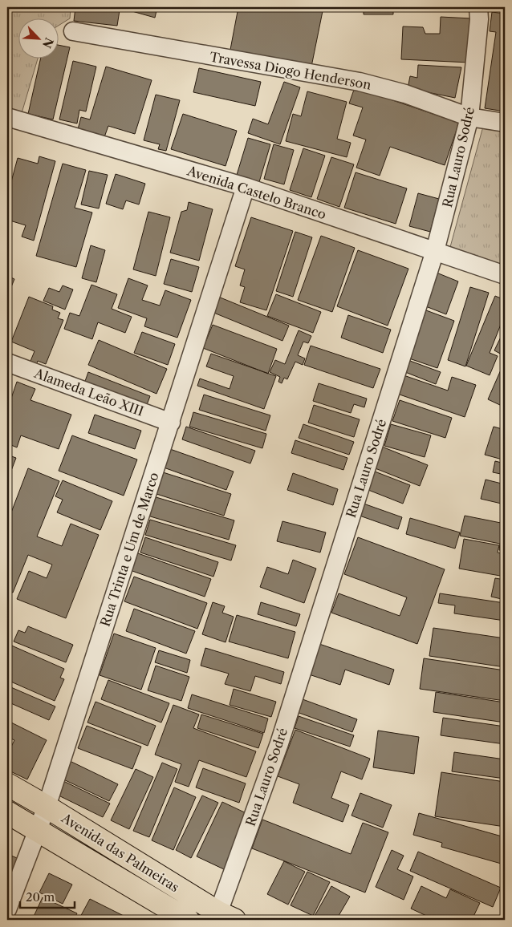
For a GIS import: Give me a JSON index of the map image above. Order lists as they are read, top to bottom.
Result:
{
  "streets": {
    "main road": ["Avenida das Palmeiras"],
    "street": [
      "Travessa Diogo Henderson",
      "Rua Lauro Sodré",
      "Avenida Castelo Branco",
      "Alameda Leão XIII",
      "Rua Trinta e Um de Marco"
    ]
  },
  "crossings": [
    ["Travessa Diogo Henderson", "Rua Lauro Sodré"],
    ["Rua Lauro Sodré", "Avenida Castelo Branco"],
    ["Rua Lauro Sodré", "Avenida das Palmeiras"],
    ["Avenida Castelo Branco", "Rua Trinta e Um de Marco"],
    ["Alameda Leão XIII", "Rua Trinta e Um de Marco"],
    ["Rua Trinta e Um de Marco", "Avenida das Palmeiras"]
  ],
  "scale_bar": "20 m",
  "north": "bottom right"
}
